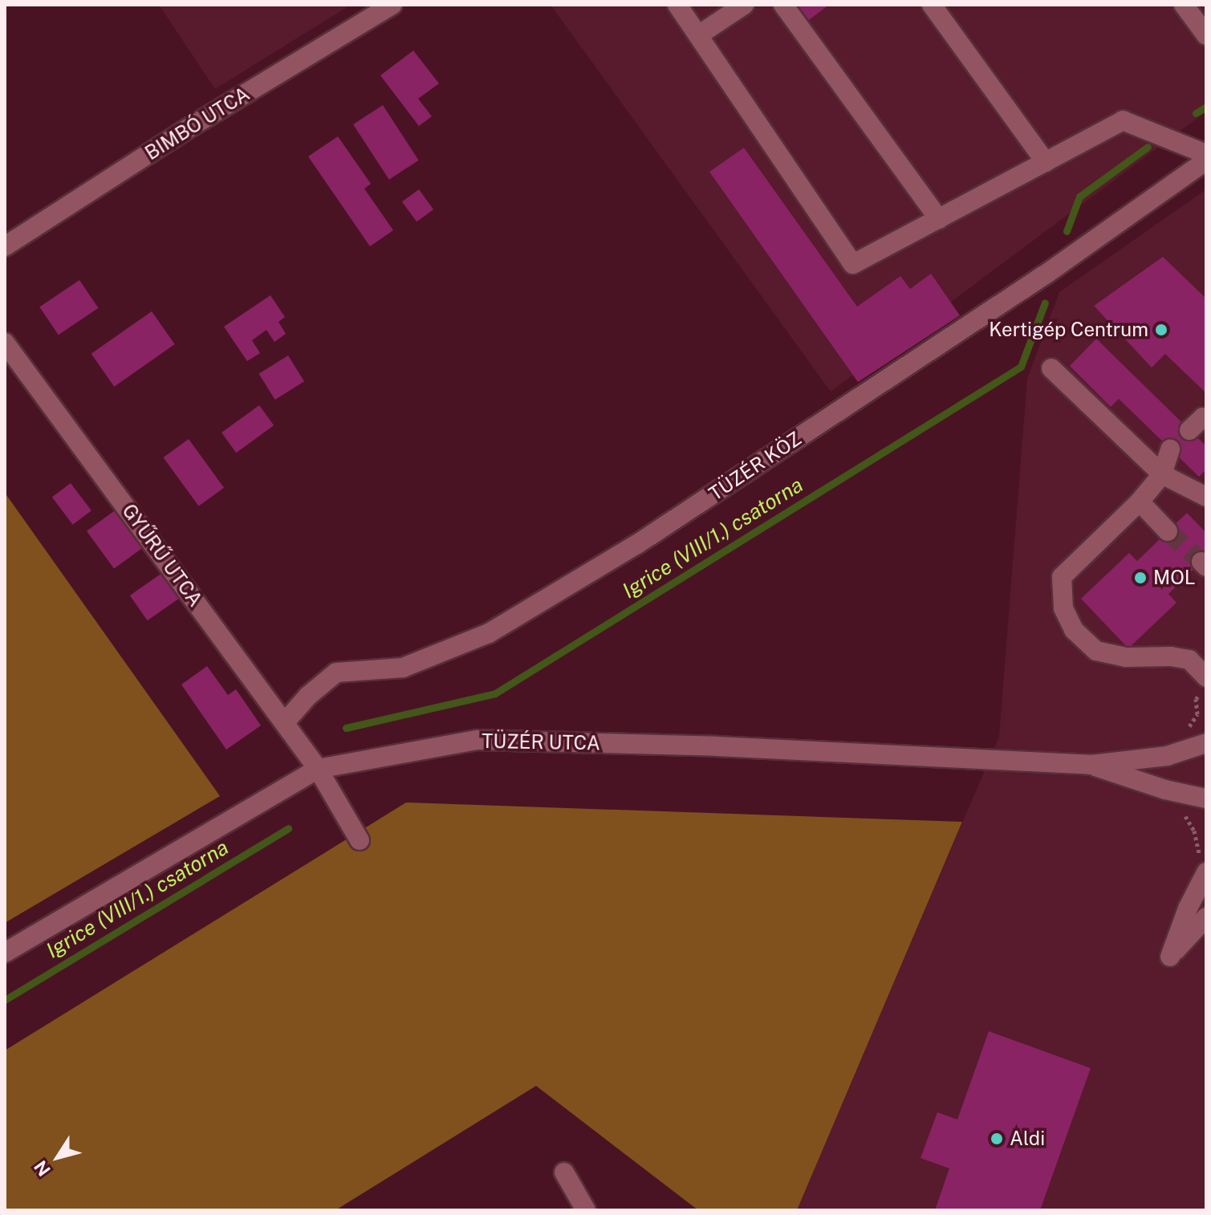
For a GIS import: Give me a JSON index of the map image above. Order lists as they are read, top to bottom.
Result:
{
  "streets": {
    "street": [
      "BIMBÓ UTCA",
      "TÜZÉR KÖZ",
      "GYŰRŰ UTCA",
      "TÜZÉR UTCA"
    ]
  },
  "crossings": [
    ["TÜZÉR KÖZ", "GYŰRŰ UTCA"],
    ["GYŰRŰ UTCA", "TÜZÉR UTCA"]
  ],
  "water": ["Igrice (VIII/1.) csatorna"],
  "places": ["Kertigép Centrum", "MOL", "Aldi"],
  "north": "bottom left"
}
